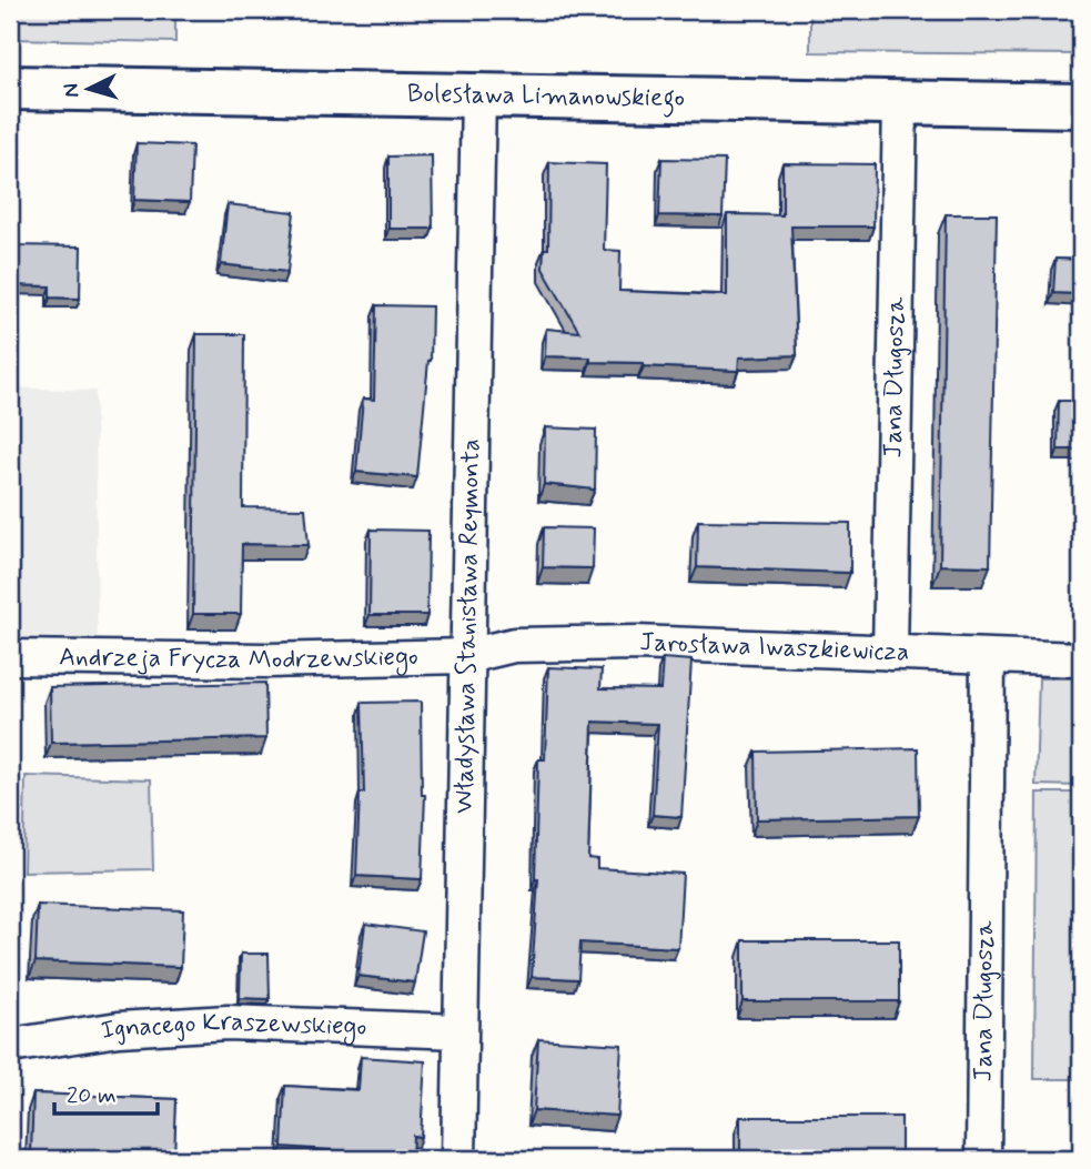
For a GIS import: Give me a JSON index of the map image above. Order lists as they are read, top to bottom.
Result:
{
  "streets": {
    "street": [
      "Bolesława Limanowskiego",
      "Jana Długosza",
      "Władysława Stanisława Reymonta",
      "Jarosława Iwaszkiewicza",
      "Andrzeja Frycza Modrzewskiego",
      "Ignacego Kraszewskiego"
    ]
  },
  "crossings": [
    ["Bolesława Limanowskiego", "Jana Długosza"],
    ["Bolesława Limanowskiego", "Władysława Stanisława Reymonta"],
    ["Jana Długosza", "Jarosława Iwaszkiewicza"],
    ["Władysława Stanisława Reymonta", "Jarosława Iwaszkiewicza"],
    ["Władysława Stanisława Reymonta", "Andrzeja Frycza Modrzewskiego"],
    ["Władysława Stanisława Reymonta", "Ignacego Kraszewskiego"],
    ["Jarosława Iwaszkiewicza", "Andrzeja Frycza Modrzewskiego"]
  ],
  "scale_bar": "20 m",
  "north": "left"
}
